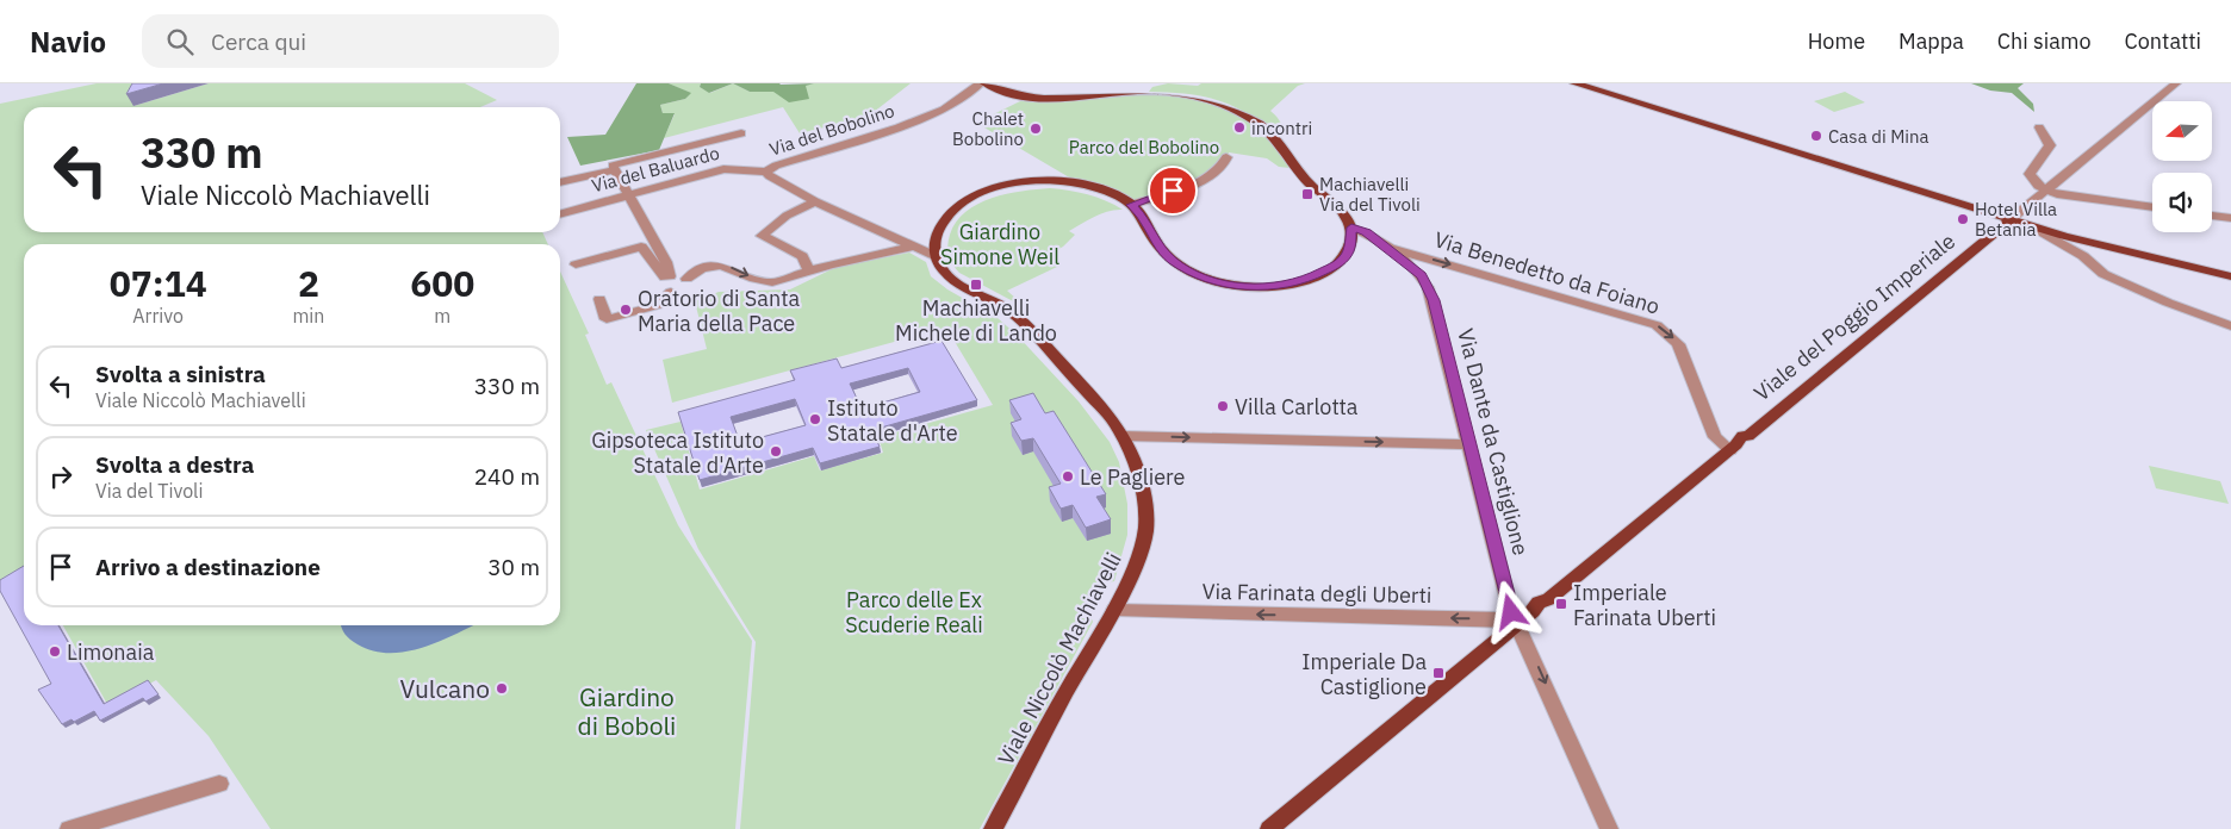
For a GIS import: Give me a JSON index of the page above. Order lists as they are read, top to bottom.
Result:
{
  "streets": {
    "main road": ["Viale del Poggio Imperiale", "Viale Niccolò Machiavelli"],
    "street": [
      "Via del Bobolino",
      "Via del Baluardo",
      "Via Benedetto da Foiano",
      "Via Dante da Castiglione",
      "Via Farinata degli Uberti"
    ]
  },
  "crossings": [
    ["Via del Bobolino", "Via del Baluardo"],
    ["Via del Bobolino", "Viale Niccolò Machiavelli"],
    ["Via Benedetto da Foiano", "Viale del Poggio Imperiale"],
    ["Via Benedetto da Foiano", "Via Dante da Castiglione"],
    ["Viale del Poggio Imperiale", "Via Dante da Castiglione"],
    ["Viale del Poggio Imperiale", "Via Farinata degli Uberti"],
    ["Via Dante da Castiglione", "Via Farinata degli Uberti"],
    ["Via Farinata degli Uberti", "Viale Niccolò Machiavelli"]
  ],
  "one_way": ["Via Benedetto da Foiano", "Via Farinata degli Uberti"],
  "parks": [
    "Parco del Bobolino",
    "Giardino Simone Weil",
    "Parco delle Ex Scuderie Reali",
    "Giardino di Boboli"
  ],
  "places": {
    "other": [
      "incontri",
      "Chalet Bobolino",
      "Casa di Mina",
      "Hotel Villa Betania",
      "Oratorio di Santa Maria della Pace",
      "Villa Carlotta",
      "Istituto Statale d'Arte",
      "Gipsoteca Istituto Statale d'Arte",
      "Le Pagliere",
      "Limonaia",
      "Vulcano"
    ],
    "transit": [
      "Machiavelli Via del Tivoli",
      "Machiavelli Michele di Lando",
      "Imperiale Farinata Uberti",
      "Imperiale Da Castiglione"
    ]
  },
  "north": "left",
  "page": {
    "header": "Navio",
    "search": "Cerca qui",
    "nav": [
      "Home",
      "Mappa",
      "Chi siamo",
      "Contatti"
    ],
    "turn": ["330 m", "Viale Niccolò Machiavelli"],
    "eta": [
      "07:14",
      "Arrivo",
      "2",
      "min",
      "600",
      "m"
    ],
    "list": [
      {
        "name": "Svolta a sinistra",
        "note": "Viale Niccolò Machiavelli",
        "value": "330 m"
      },
      {
        "name": "Svolta a destra",
        "note": "Via del Tivoli",
        "value": "240 m"
      },
      {
        "name": "Arrivo a destinazione",
        "value": "30 m"
      }
    ]
  }
}
